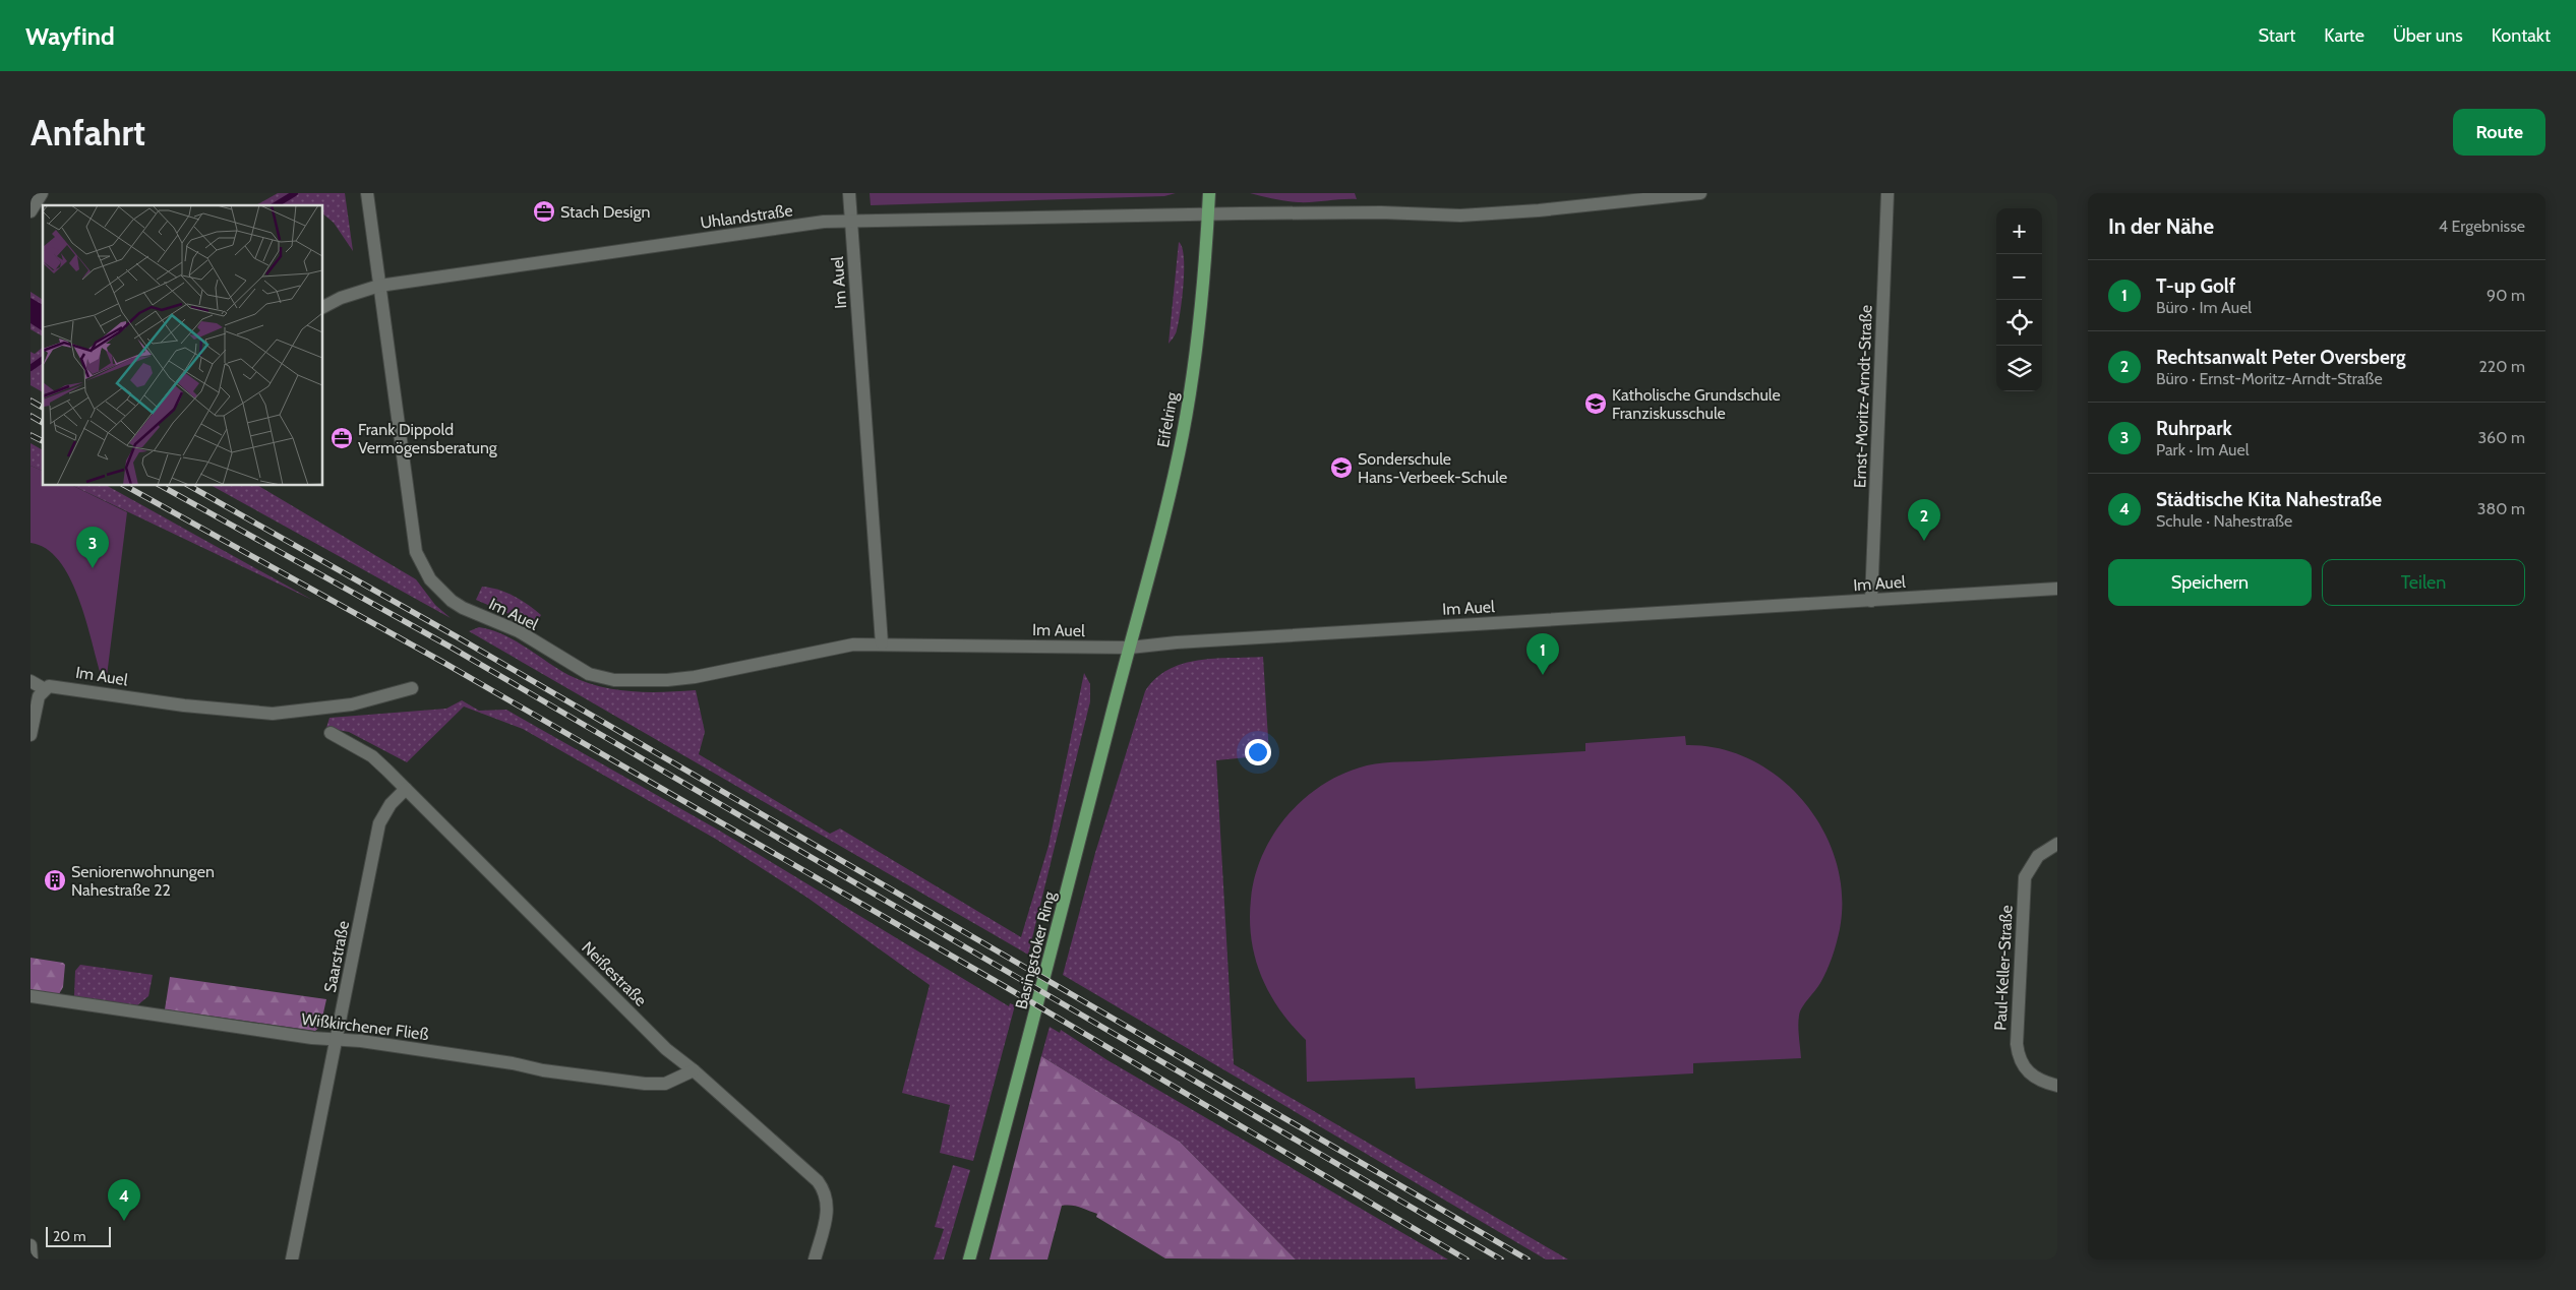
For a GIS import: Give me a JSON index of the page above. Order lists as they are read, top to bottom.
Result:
{
  "streets": {
    "main road": ["Eifelring", "Basingstoker Ring"],
    "street": [
      "Uhlandstraße",
      "Im Auel",
      "Ernst-Moritz-Arndt-Straße",
      "Saarstraße",
      "Paul-Keller-Straße",
      "Neißestraße",
      "Wißkirchener Fließ"
    ]
  },
  "crossings": [
    ["Uhlandstraße", "Im Auel"],
    ["Uhlandstraße", "Eifelring"],
    ["Im Auel", "Ernst-Moritz-Arndt-Straße"],
    ["Im Auel", "Eifelring"],
    ["Im Auel", "Basingstoker Ring"],
    ["Eifelring", "Basingstoker Ring"],
    ["Saarstraße", "Neißestraße"],
    ["Saarstraße", "Wißkirchener Fließ"],
    ["Neißestraße", "Wißkirchener Fließ"]
  ],
  "places": {
    "office": ["Stach Design", "Frank Dippold Vermögensberatung"],
    "school or university": ["Katholische Grundschule Franziskusschule", "Sonderschule Hans-Verbeek-Schule"],
    "building": ["Seniorenwohnungen Nahestraße 22"]
  },
  "scale_bar": "20 m",
  "page": {
    "header": "Wayfind",
    "nav": [
      "Start",
      "Karte",
      "Über uns",
      "Kontakt"
    ],
    "buttons": [
      "Route",
      ["Speichern", "Teilen"]
    ],
    "title": "Anfahrt",
    "heading": ["In der Nähe", "4 Ergebnisse"],
    "map_buttons": ["+", "−"],
    "list": [
      {
        "mark": "1",
        "name": "T-up Golf",
        "note": "Büro · Im Auel",
        "value": "90 m"
      },
      {
        "mark": "2",
        "name": "Rechtsanwalt Peter Oversberg",
        "note": "Büro · Ernst-Moritz-Arndt-Straße",
        "value": "220 m"
      },
      {
        "mark": "3",
        "name": "Ruhrpark",
        "note": "Park · Im Auel",
        "value": "360 m"
      },
      {
        "mark": "4",
        "name": "Städtische Kita Nahestraße",
        "note": "Schule · Nahestraße",
        "value": "380 m"
      }
    ],
    "pins": [
      "2",
      "3",
      "1",
      "4"
    ],
    "scale": "20 m"
  }
}
